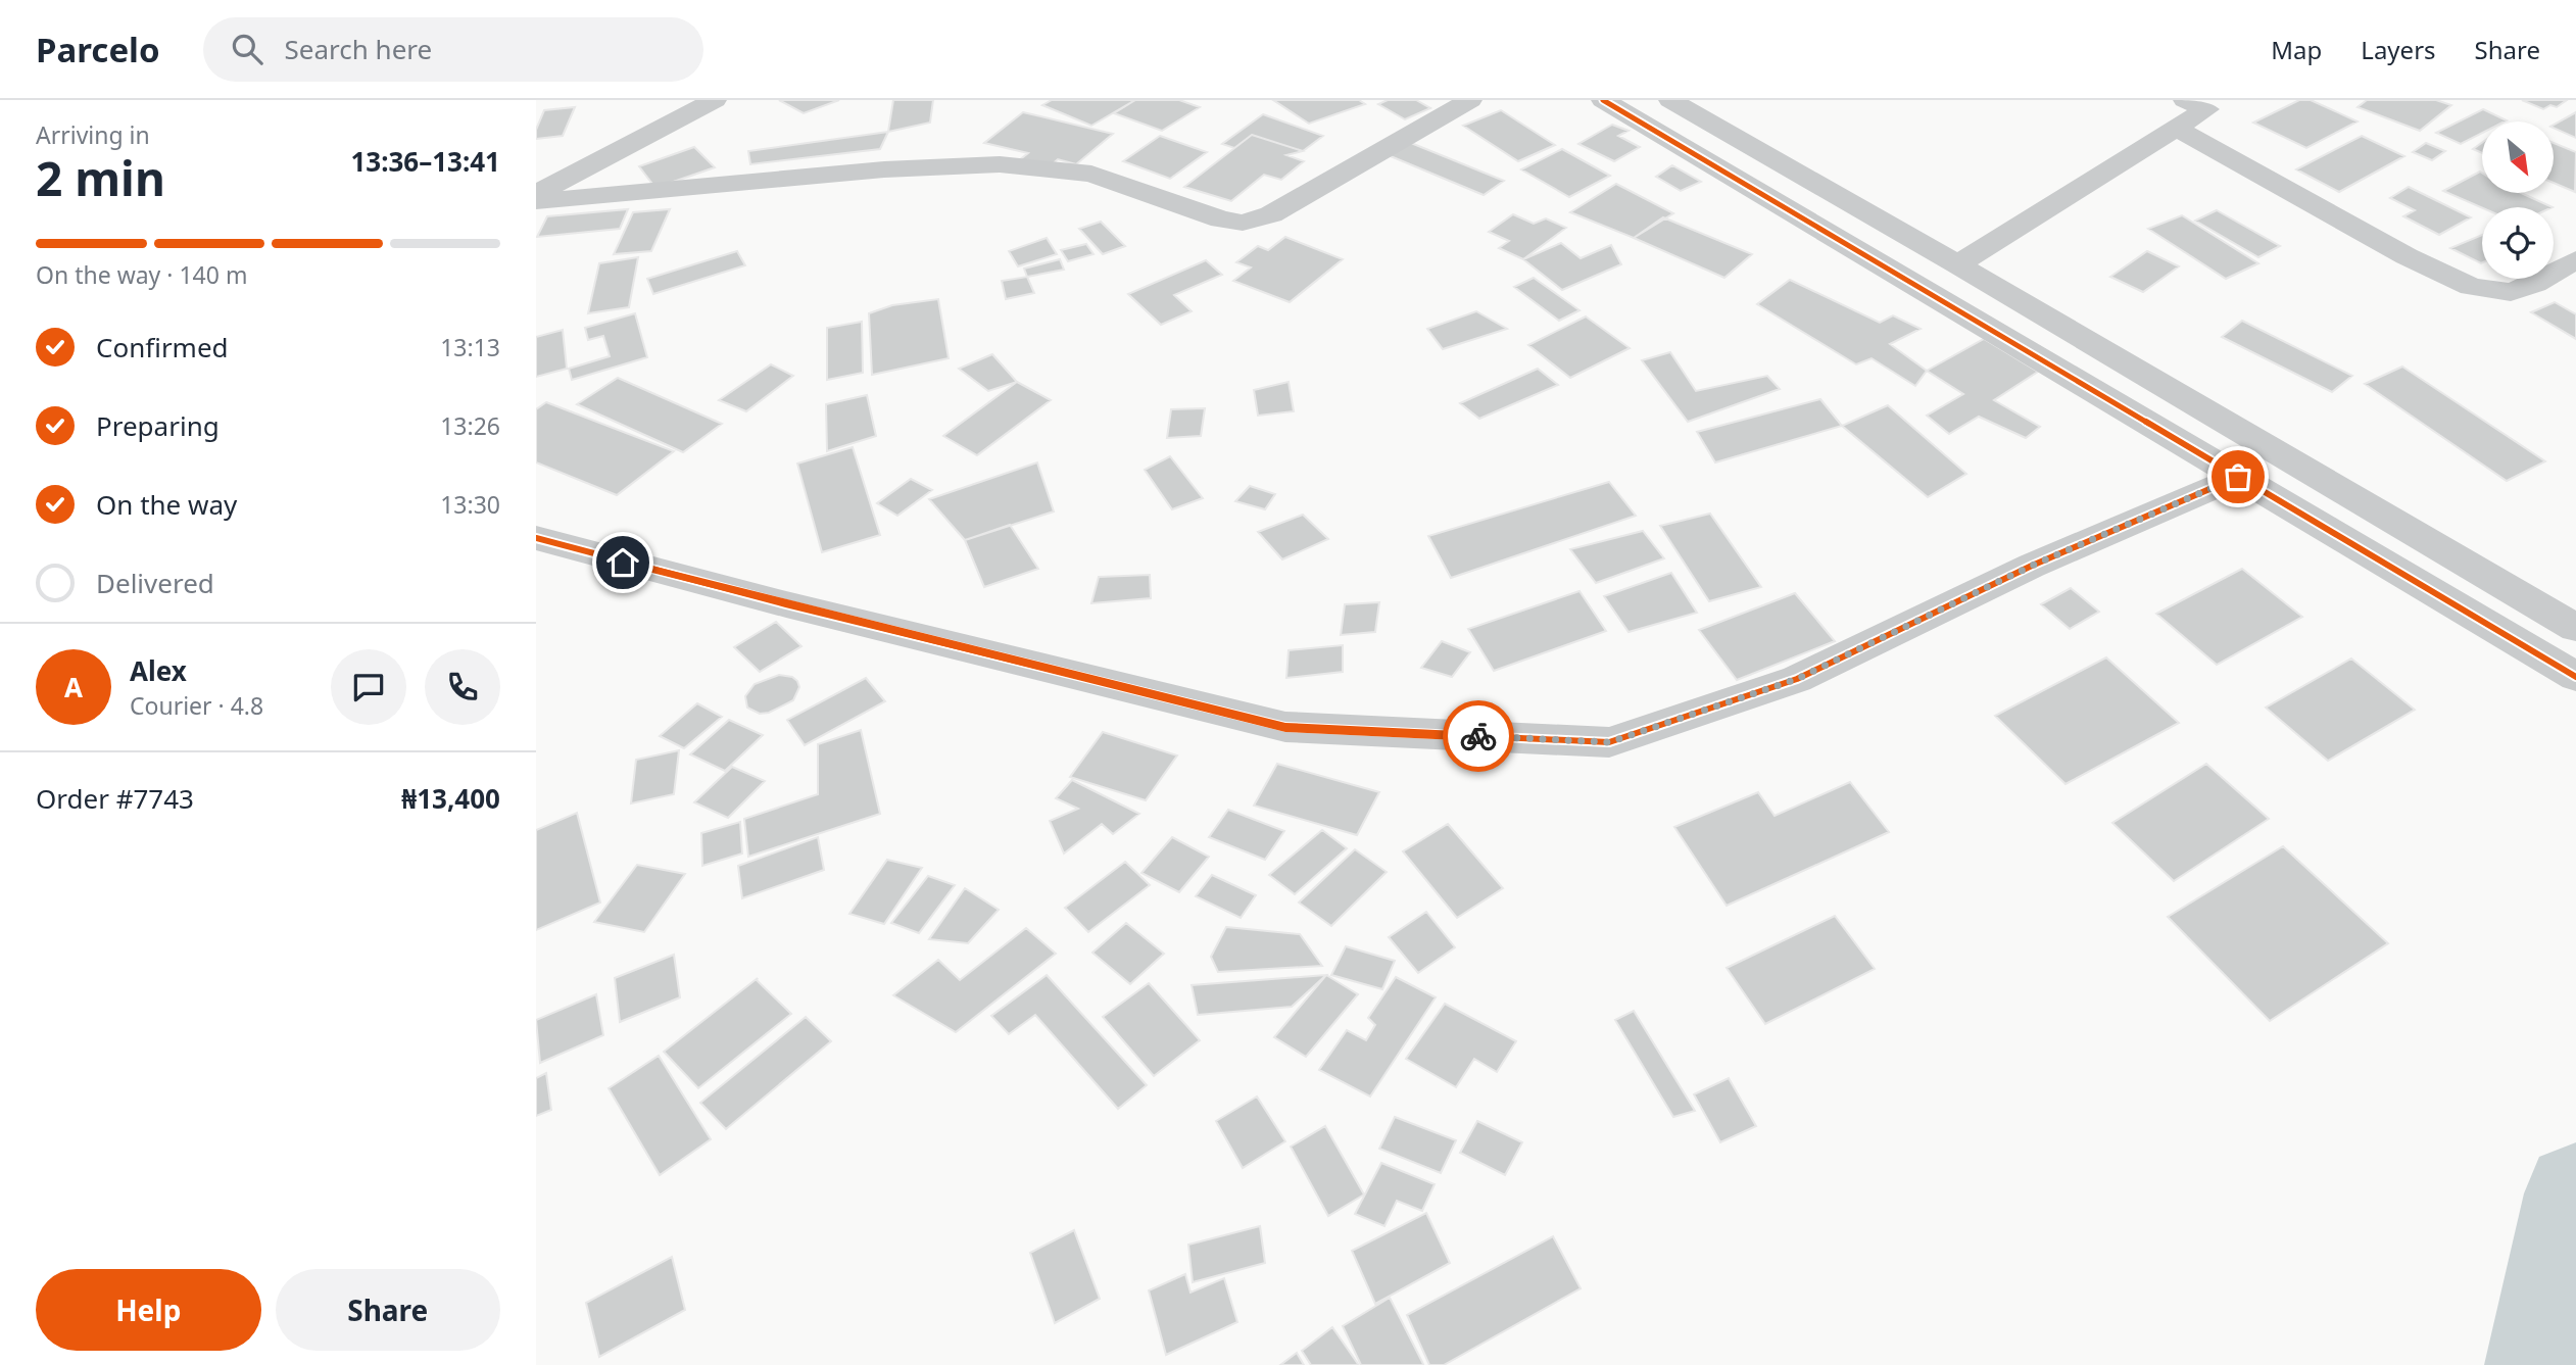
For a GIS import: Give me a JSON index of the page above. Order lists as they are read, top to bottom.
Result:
{
  "north": "bottom right",
  "page": {
    "header": "Parcelo",
    "search": "Search here",
    "nav": ["Map", "Layers", "Share"],
    "heading": ["2 min", "Arriving in", "13:36–13:41"],
    "panel": [
      "Alex",
      "Courier · 4.8",
      "Order #7743",
      "₦13,400"
    ],
    "bar": "On the way · 140 m",
    "list": [
      ["Confirmed", "13:13"],
      ["Preparing", "13:26"],
      ["On the way", "13:30"],
      "Delivered"
    ],
    "round": "A",
    "buttons": ["Help", "Share"]
  }
}
